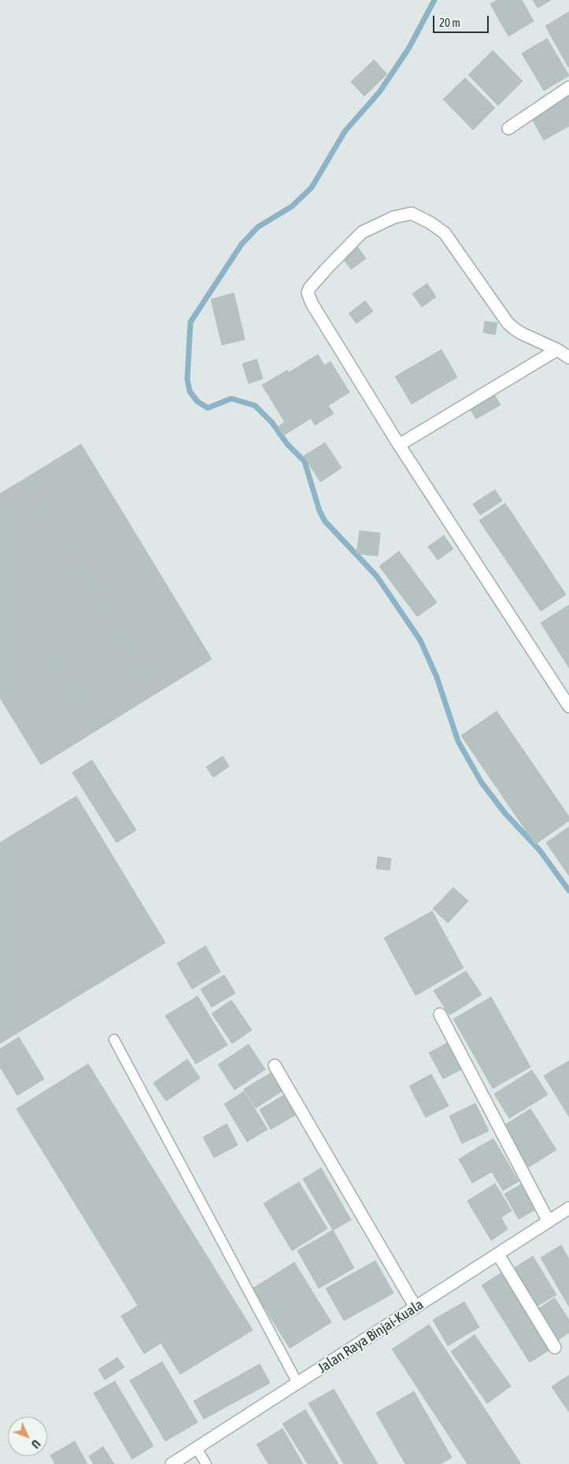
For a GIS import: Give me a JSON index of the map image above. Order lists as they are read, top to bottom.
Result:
{
  "streets": {
    "street": ["Jalan Raya Binjai-Kuala"]
  },
  "scale_bar": "20 m",
  "north": "bottom right"
}
